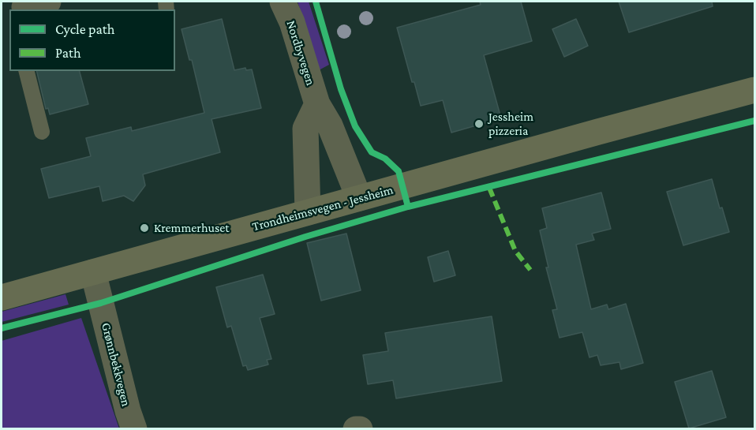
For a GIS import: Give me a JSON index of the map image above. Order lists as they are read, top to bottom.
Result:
{
  "streets": {
    "main road": ["Trondheimsvegen - Jessheim"],
    "street": ["Nordbyvegen", "Grønnbekkvegen"]
  },
  "crossings": [
    ["Nordbyvegen", "Trondheimsvegen - Jessheim"],
    ["Trondheimsvegen - Jessheim", "Grønnbekkvegen"]
  ],
  "places": ["Jessheim pizzeria", "Kremmerhuset"],
  "legend": ["Cycle path", "Path"]
}
